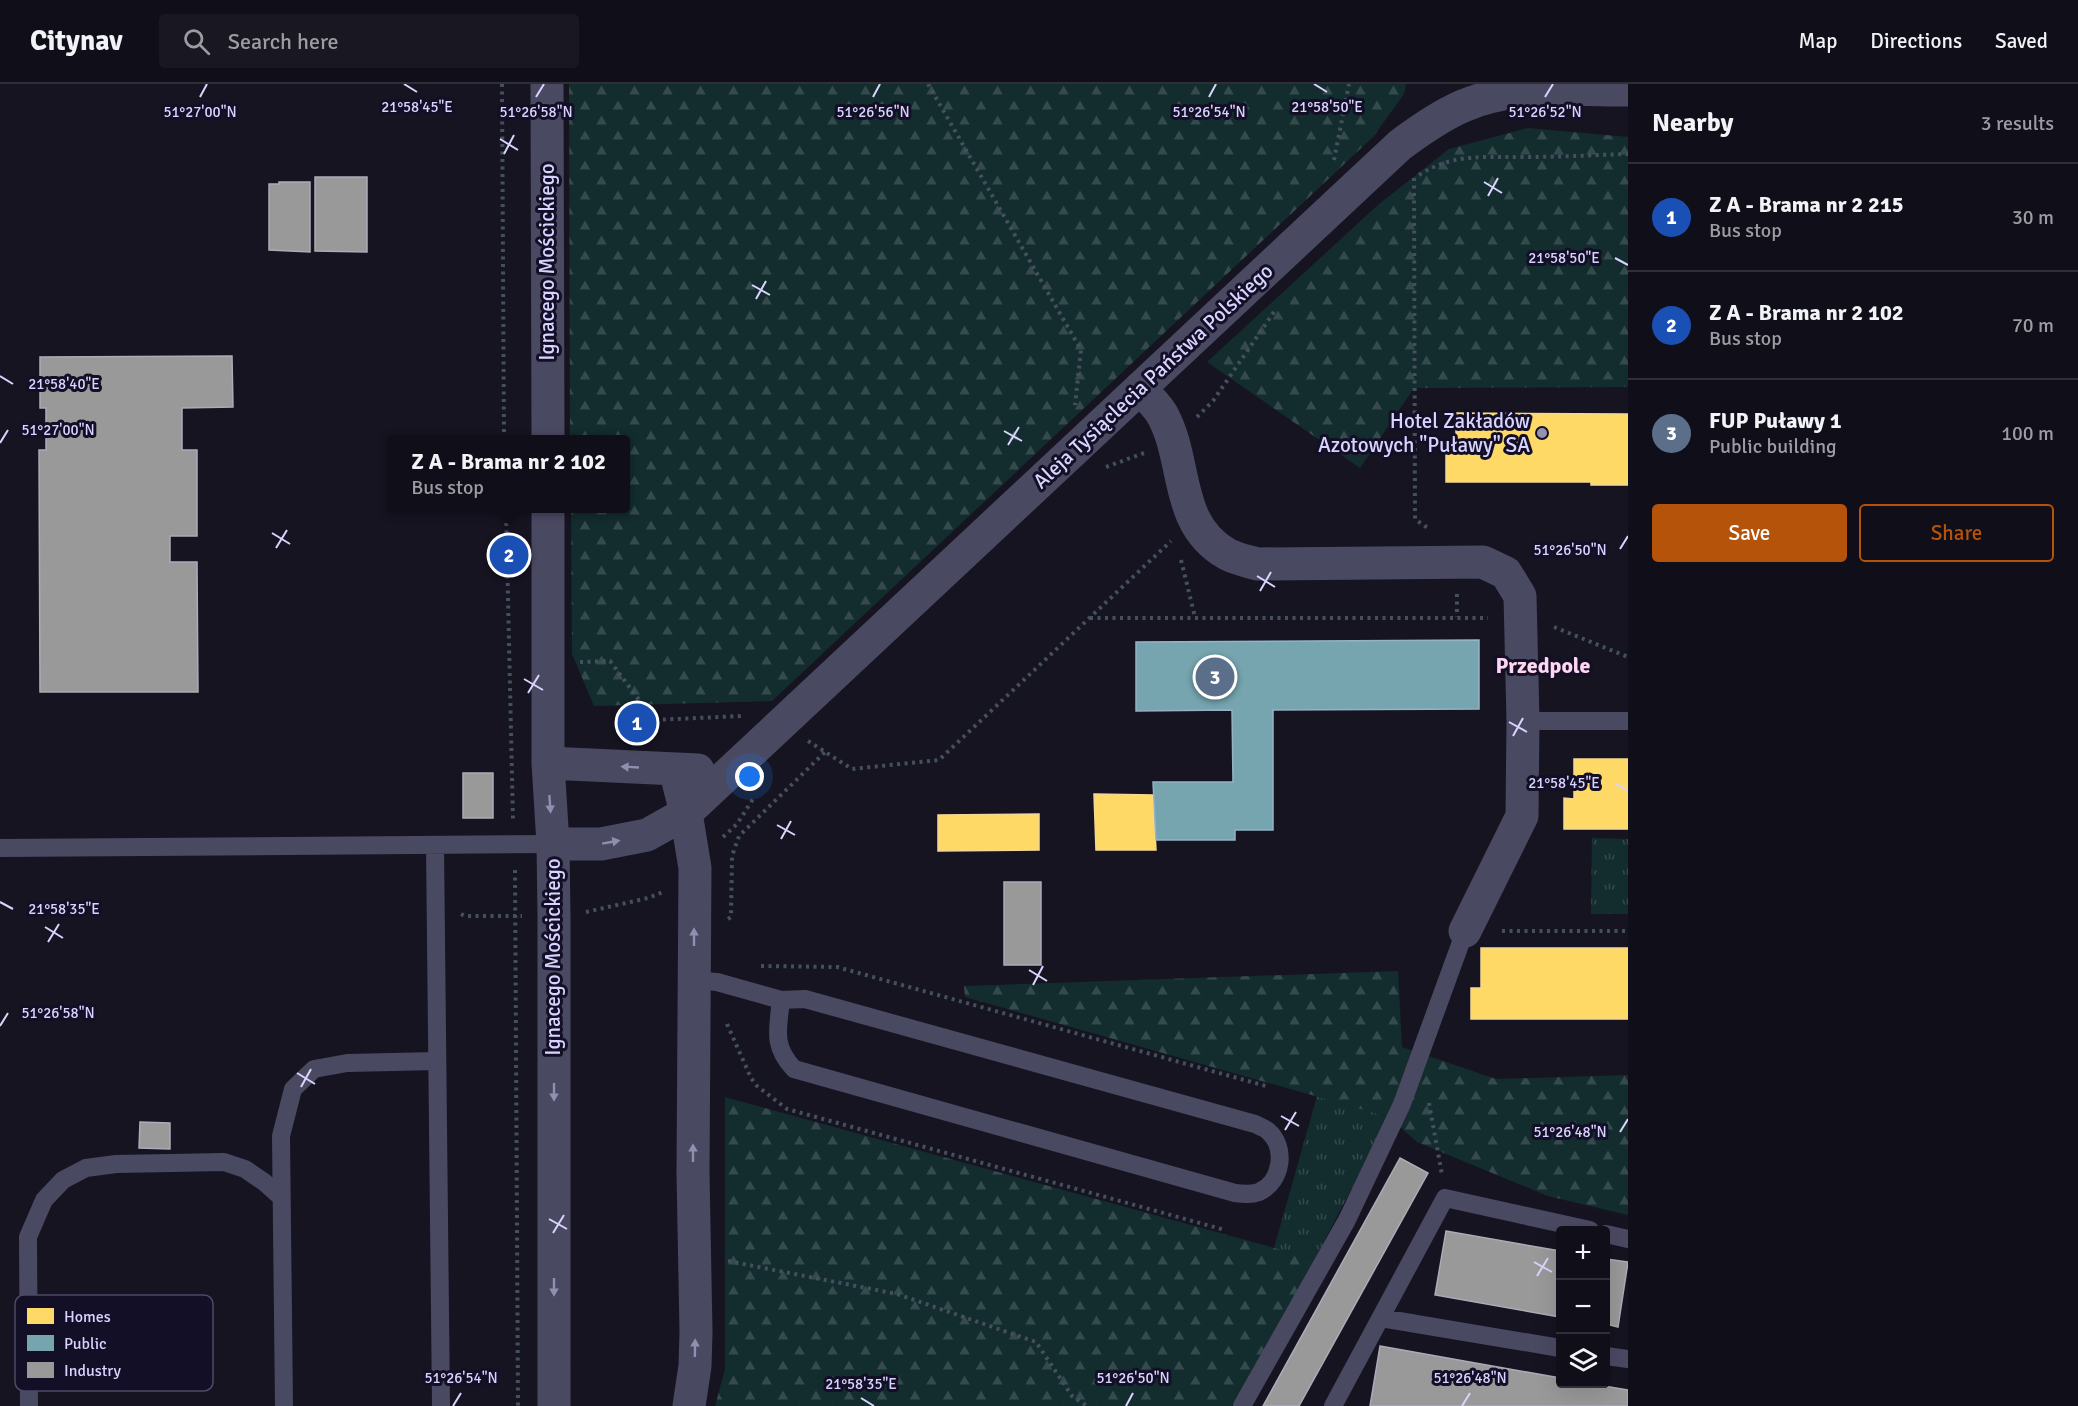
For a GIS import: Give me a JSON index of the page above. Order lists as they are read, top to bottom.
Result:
{
  "streets": {
    "street": ["Ignacego Mościckiego", "Aleja Tysiąclecia Państwa Polskiego"]
  },
  "crossings": [
    ["Ignacego Mościckiego", "Aleja Tysiąclecia Państwa Polskiego"]
  ],
  "districts": ["Przedpole"],
  "places": ["Hotel Zakładów Azotowych \"Puławy\" SA"],
  "legend": ["Homes", "Public", "Industry"],
  "page": {
    "header": "Citynav",
    "search": "Search here",
    "nav": ["Map", "Directions", "Saved"],
    "heading": ["Nearby", "3 results"],
    "list": [
      {
        "mark": "1",
        "name": "Z A - Brama nr 2 215",
        "note": "Bus stop",
        "value": "30 m"
      },
      {
        "mark": "2",
        "name": "Z A - Brama nr 2 102",
        "note": "Bus stop",
        "value": "70 m"
      },
      {
        "mark": "3",
        "name": "FUP Puławy 1",
        "note": "Public building",
        "value": "100 m"
      }
    ],
    "popup": ["Z A - Brama nr 2 102", "Bus stop"],
    "buttons": ["Save", "Share"],
    "pins": ["2", "3", "1"],
    "map_buttons": ["+", "−"]
  },
  "coordinates": [
    "21°58'45\"E",
    "21°58'50\"E",
    "51°27'00\"N",
    "51°26'58\"N",
    "51°26'56\"N",
    "51°26'54\"N",
    "51°26'52\"N",
    "21°58'40\"E",
    "51°26'50\"N",
    "21°58'35\"E",
    "51°26'48\"N"
  ]
}
